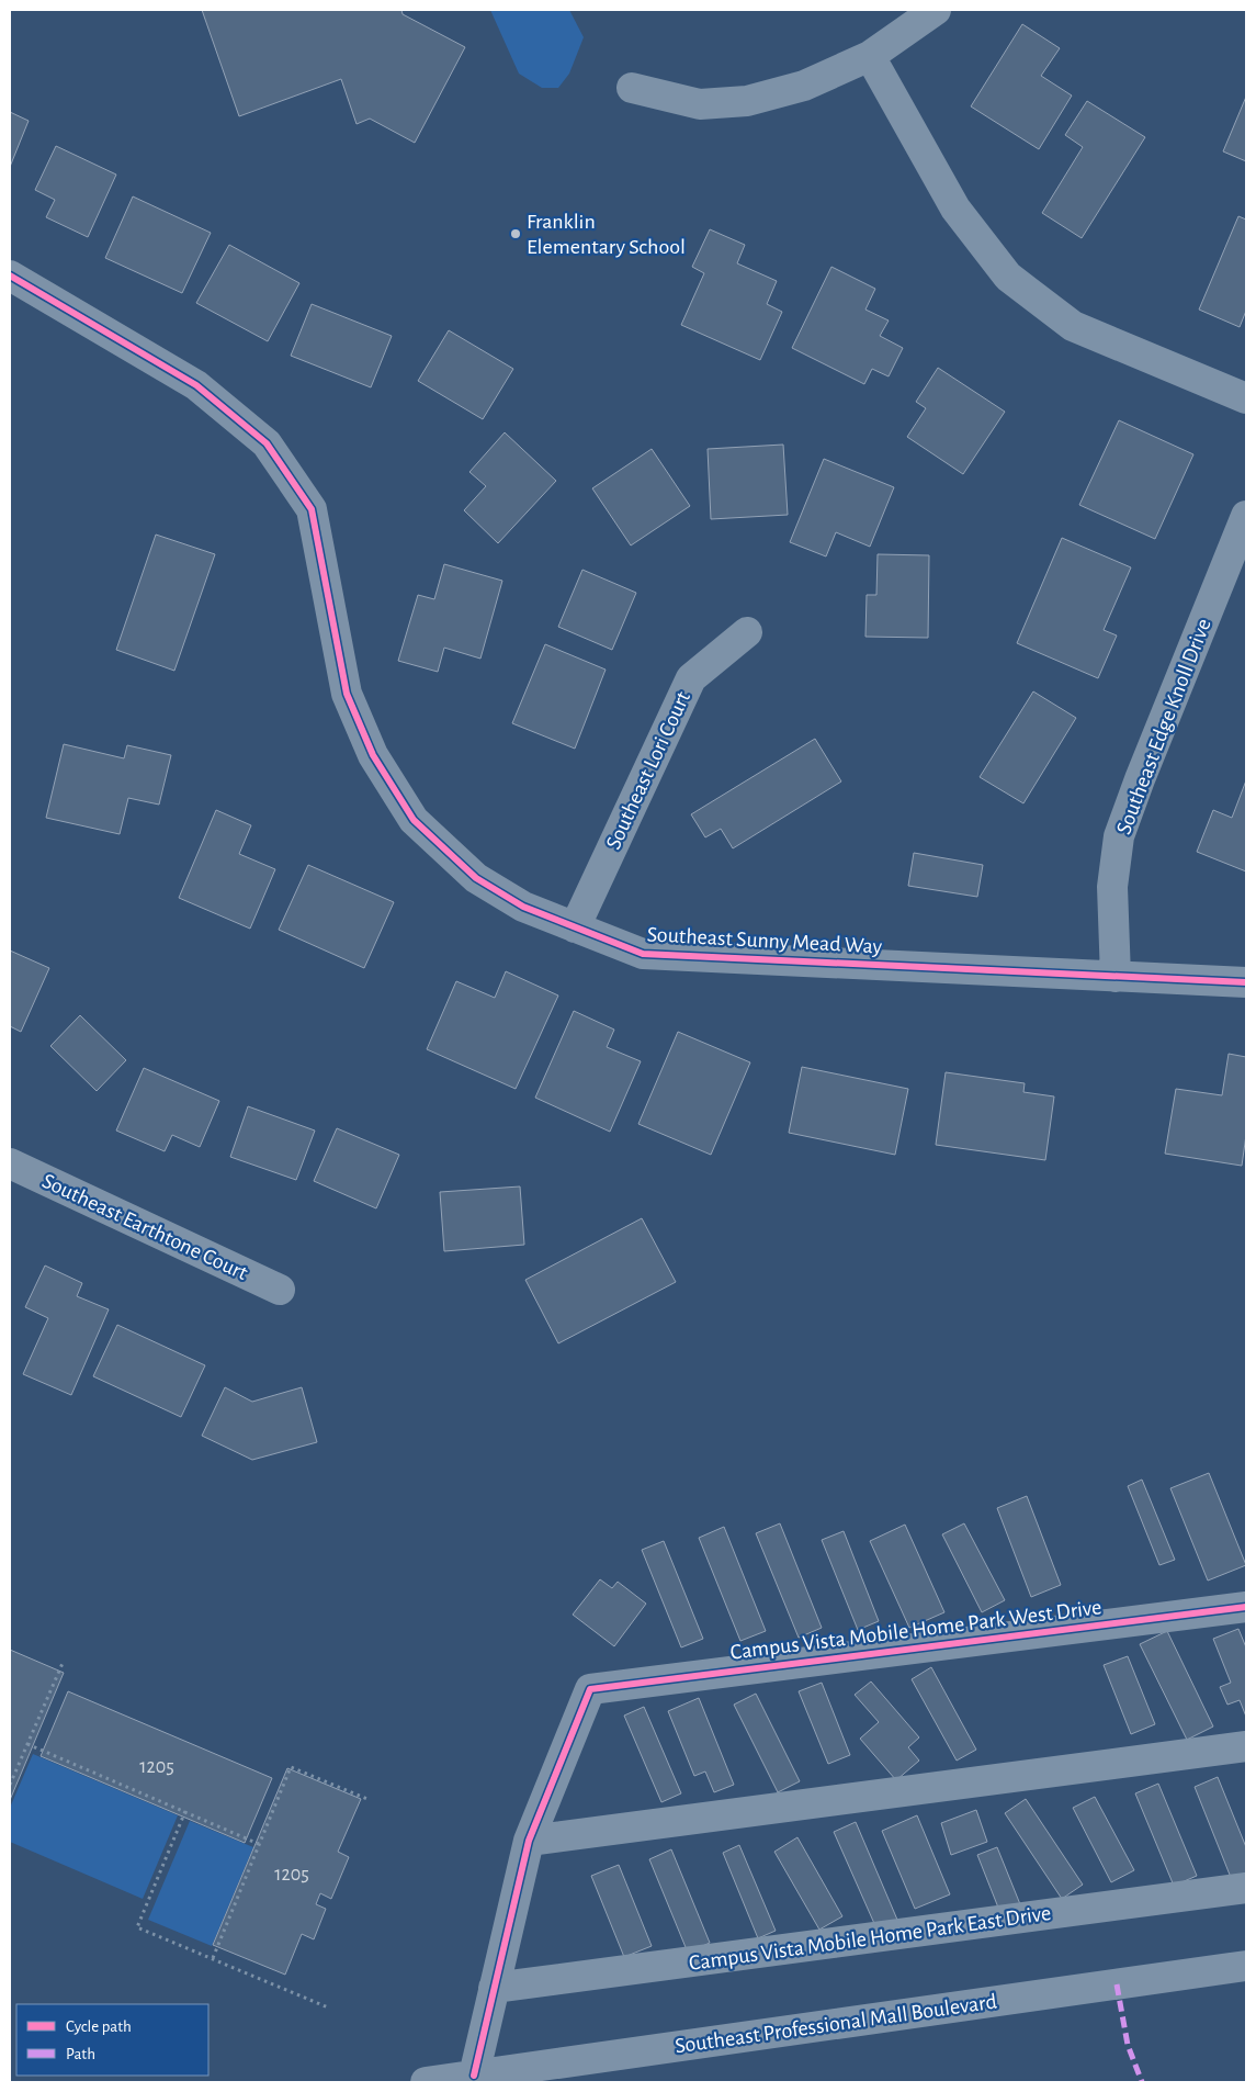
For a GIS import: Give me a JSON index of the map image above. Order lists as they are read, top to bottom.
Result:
{
  "streets": {
    "street": [
      "Southeast Edge Knoll Drive",
      "Southeast Lori Court",
      "Southeast Sunny Mead Way",
      "Southeast Earthtone Court",
      "Campus Vista Mobile Home Park West Drive",
      "Campus Vista Mobile Home Park East Drive",
      "Southeast Professional Mall Boulevard"
    ]
  },
  "crossings": [
    ["Southeast Edge Knoll Drive", "Southeast Sunny Mead Way"],
    ["Southeast Lori Court", "Southeast Sunny Mead Way"]
  ],
  "places": ["Franklin Elementary School"],
  "house_numbers": ["1205", "1205"],
  "legend": ["Cycle path", "Path"]
}
